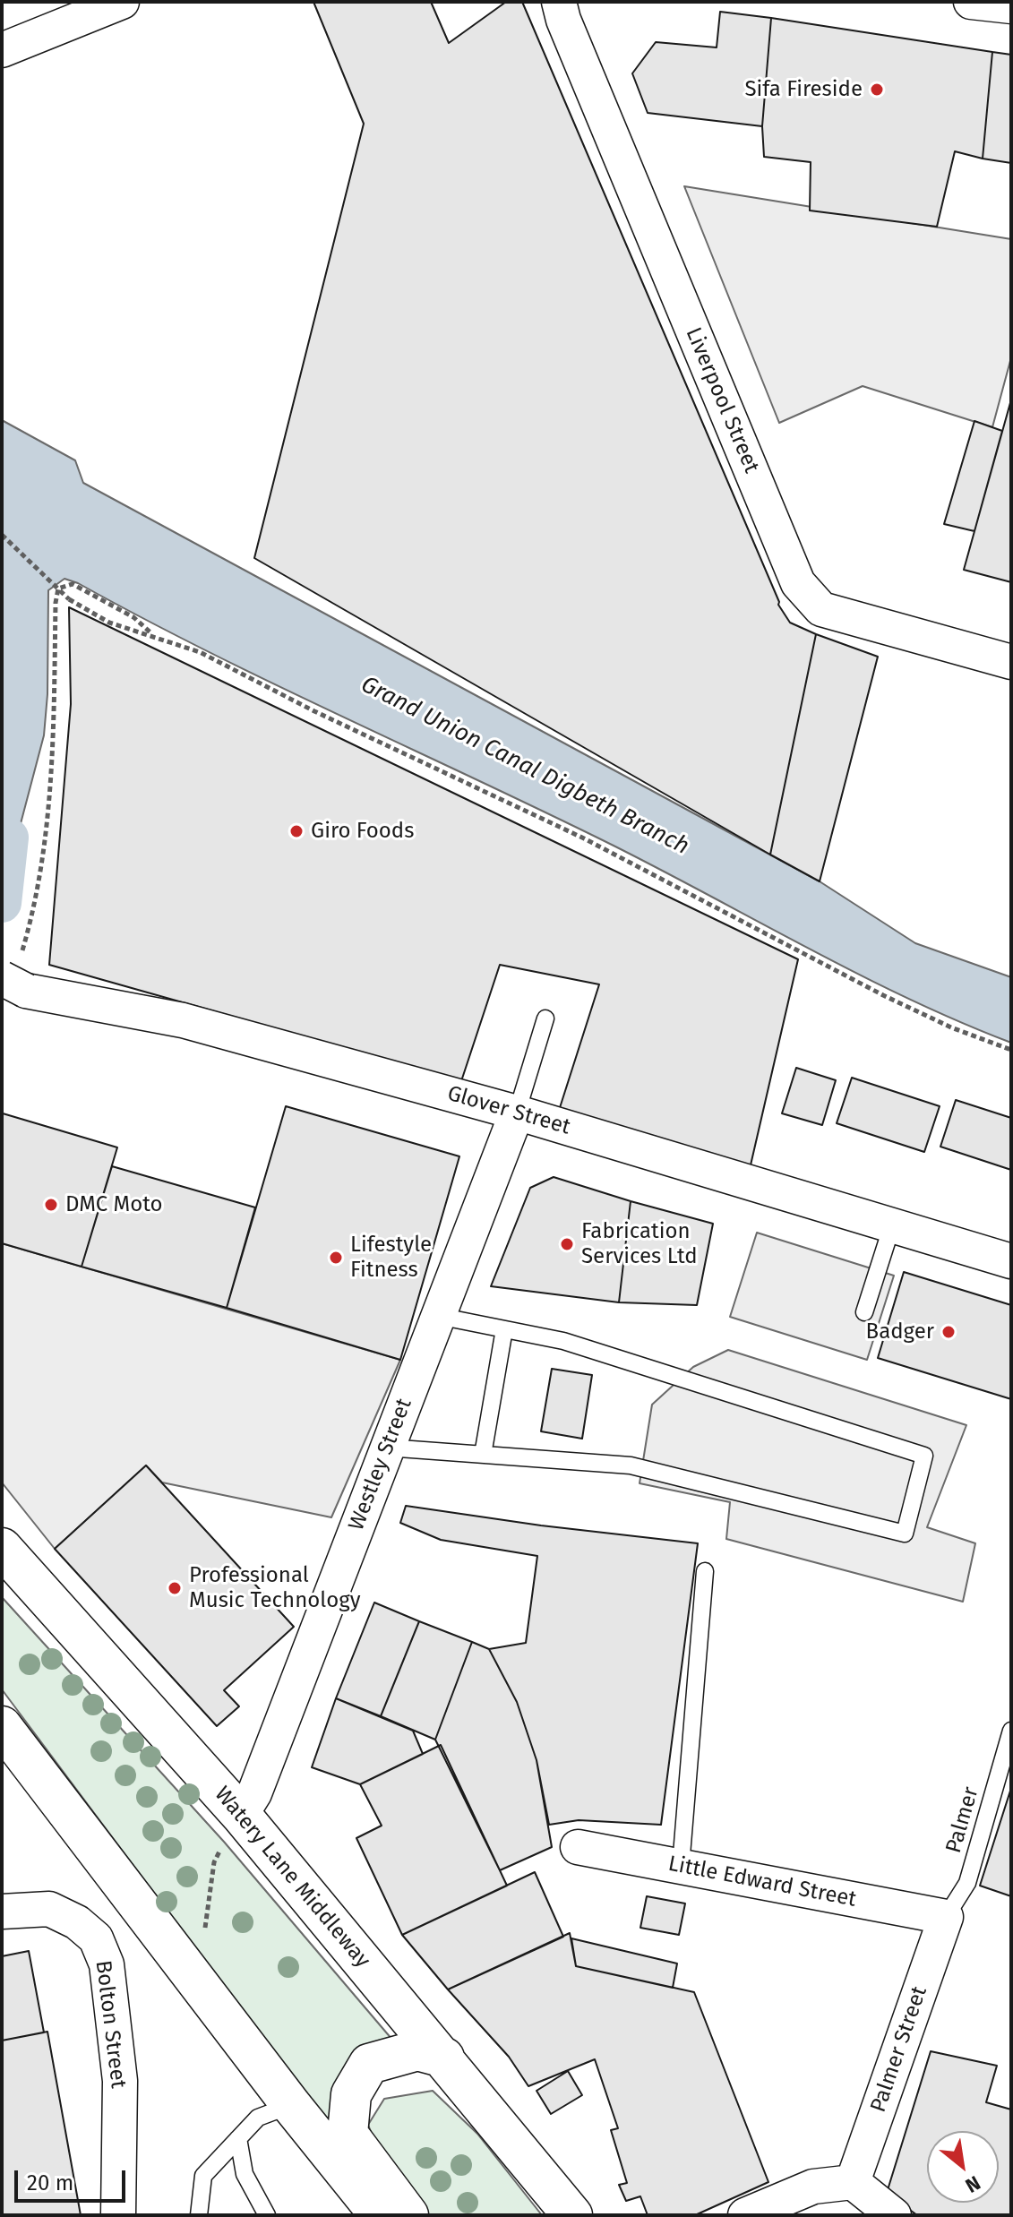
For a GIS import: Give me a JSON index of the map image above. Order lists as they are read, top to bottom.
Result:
{
  "streets": {
    "highway": ["Watery Lane Middleway"],
    "street": [
      "Liverpool Street",
      "Glover Street",
      "Westley Street",
      "Little Edward Street",
      "Bolton Street",
      "Palmer Street"
    ],
    "lane": ["Palmer"]
  },
  "crossings": [
    ["Glover Street", "Westley Street"],
    ["Westley Street", "Watery Lane Middleway"],
    ["Palmer", "Little Edward Street"],
    ["Palmer", "Palmer Street"],
    ["Little Edward Street", "Palmer Street"]
  ],
  "water": ["Grand Union Canal Digbeth Branch"],
  "places": [
    "Sifa Fireside",
    "Giro Foods",
    "DMC Moto",
    "Fabrication Services Ltd",
    "Lifestyle Fitness",
    "Badger",
    "Professional Music Technology"
  ],
  "scale_bar": "20 m",
  "north": "bottom right"
}
